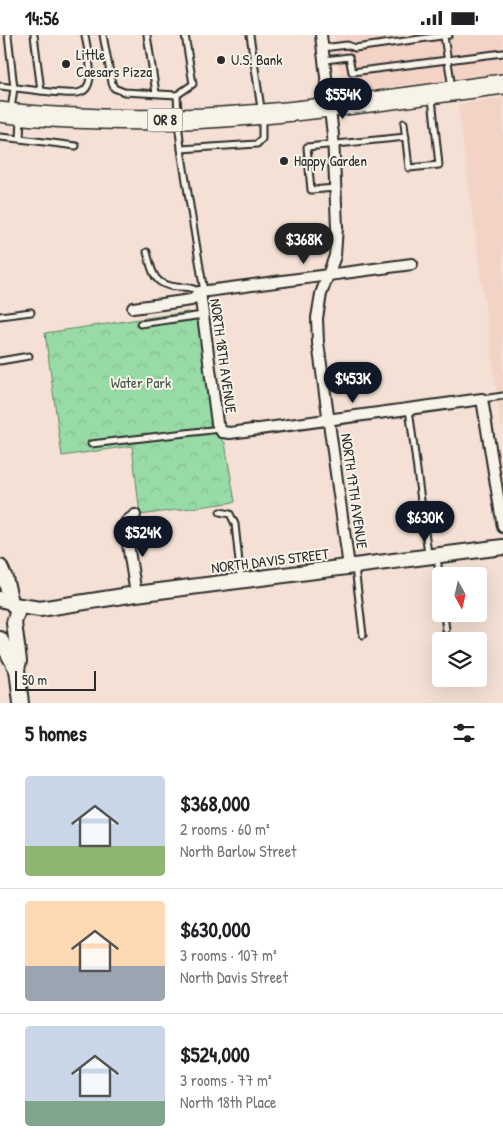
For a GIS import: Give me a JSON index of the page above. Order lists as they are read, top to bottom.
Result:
{
  "streets": {
    "highway": ["OR 8"],
    "street": ["NORTH 18TH AVENUE", "NORTH 17TH AVENUE", "NORTH DAVIS STREET"]
  },
  "crossings": [
    ["OR 8", "NORTH 17TH AVENUE"],
    ["NORTH 17TH AVENUE", "NORTH DAVIS STREET"]
  ],
  "parks": ["Water Park"],
  "places": ["U.S. Bank", "Little Caesars Pizza", "Happy Garden"],
  "scale_bar": "50 m",
  "north": "bottom",
  "page": {
    "status": "14:56",
    "price": [
      "$554K",
      "$368K",
      "$453K",
      "$630K",
      "$524K"
    ],
    "scale": "50 m",
    "heading": "5 homes",
    "list": [
      {
        "name": "$368,000",
        "note": "2 rooms · 60 m² · North Barlow Street"
      },
      {
        "name": "$630,000",
        "note": "3 rooms · 107 m² · North Davis Street"
      },
      {
        "name": "$524,000",
        "note": "3 rooms · 77 m² · North 18th Place"
      }
    ]
  }
}
